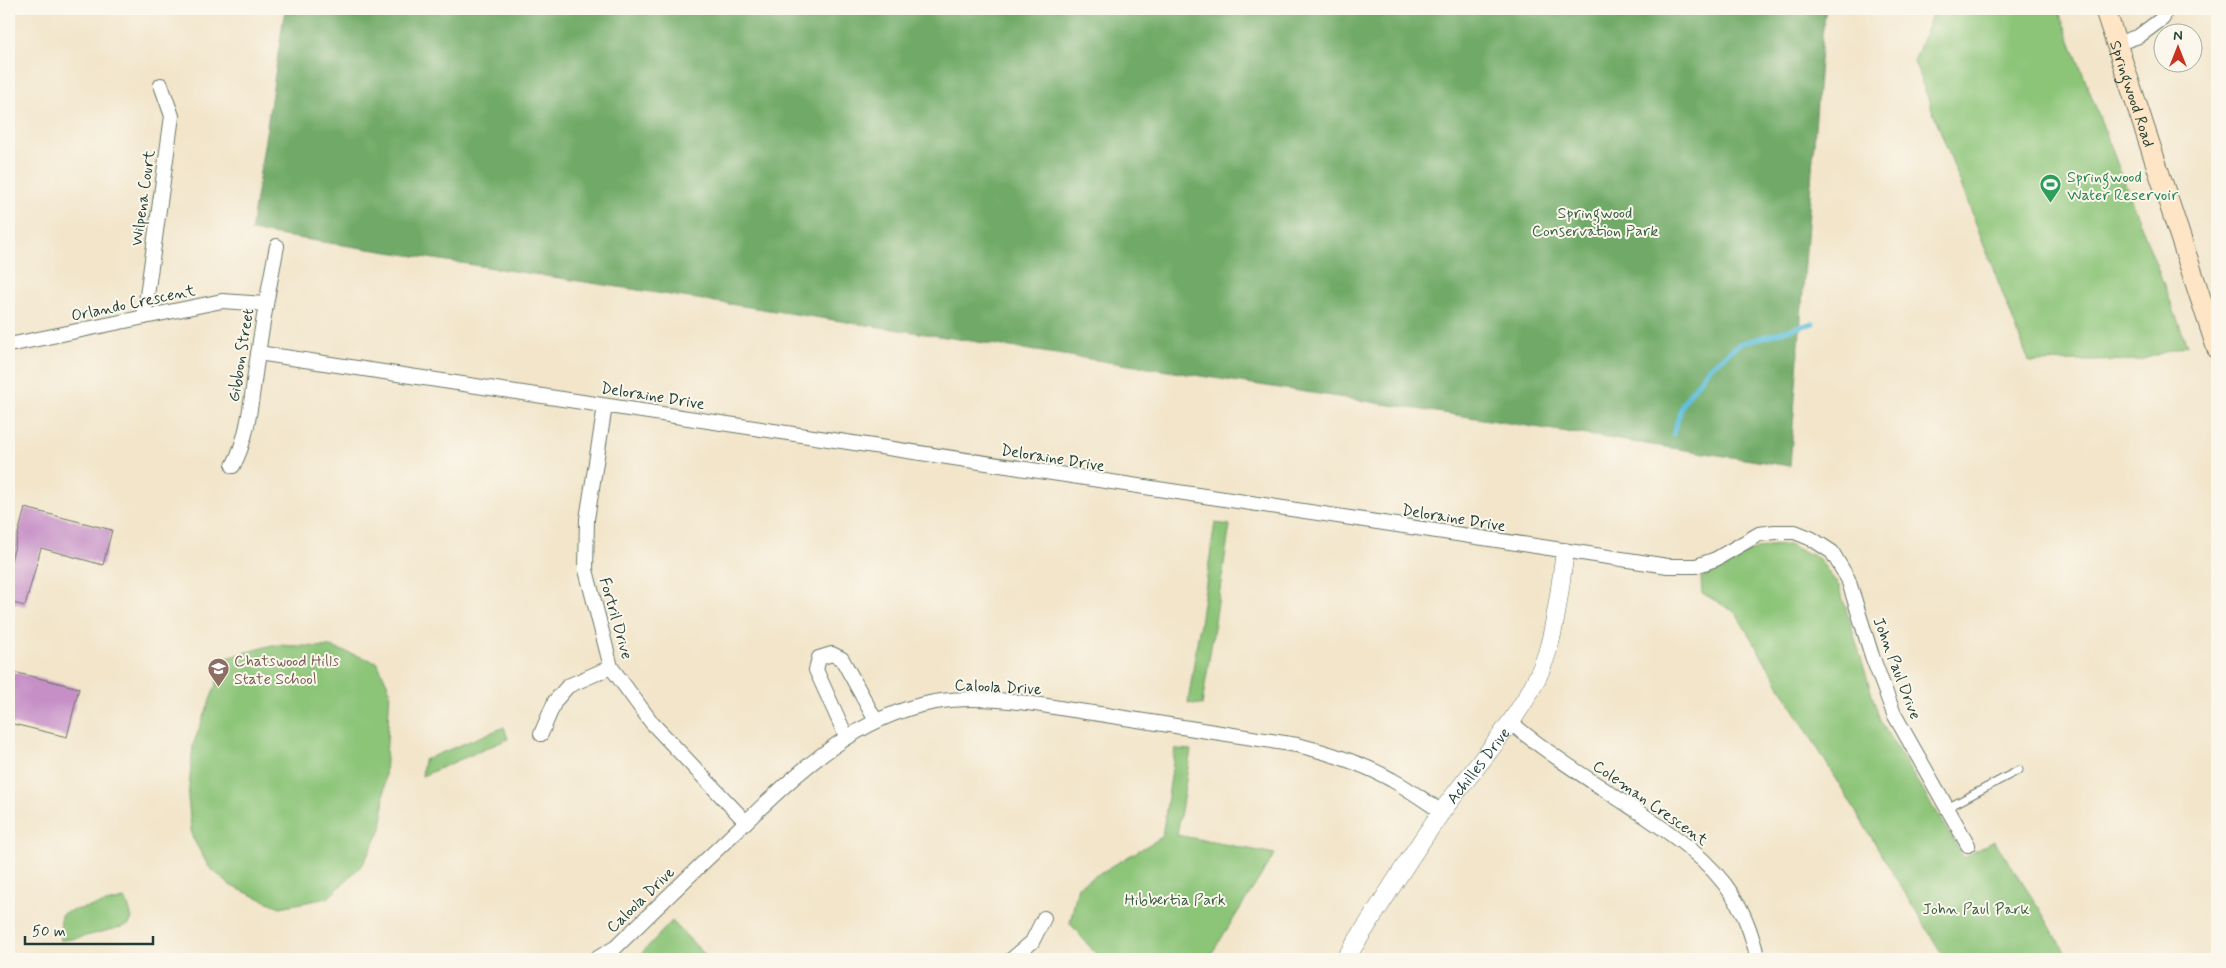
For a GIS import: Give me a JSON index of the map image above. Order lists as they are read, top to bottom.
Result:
{
  "streets": {
    "main road": ["Springwood Road"],
    "street": [
      "Wilpena Court",
      "Orlando Crescent",
      "Gibbon Street",
      "Deloraine Drive",
      "Fortril Drive",
      "John Paul Drive",
      "Caloola Drive",
      "Achilles Drive",
      "Coleman Crescent"
    ]
  },
  "crossings": [
    ["Wilpena Court", "Orlando Crescent"],
    ["Orlando Crescent", "Gibbon Street"],
    ["Gibbon Street", "Deloraine Drive"],
    ["Deloraine Drive", "Fortril Drive"],
    ["Deloraine Drive", "John Paul Drive"],
    ["Deloraine Drive", "Achilles Drive"],
    ["Fortril Drive", "Caloola Drive"],
    ["Caloola Drive", "Achilles Drive"],
    ["Achilles Drive", "Coleman Crescent"]
  ],
  "parks": ["Springwood Conservation Park", "Hibbertia Park", "John Paul Park"],
  "places": {
    "sports": ["Springwood Water Reservoir"],
    "school or university": ["Chatswood Hills State School"]
  },
  "scale_bar": "50 m",
  "north": "top"
}
